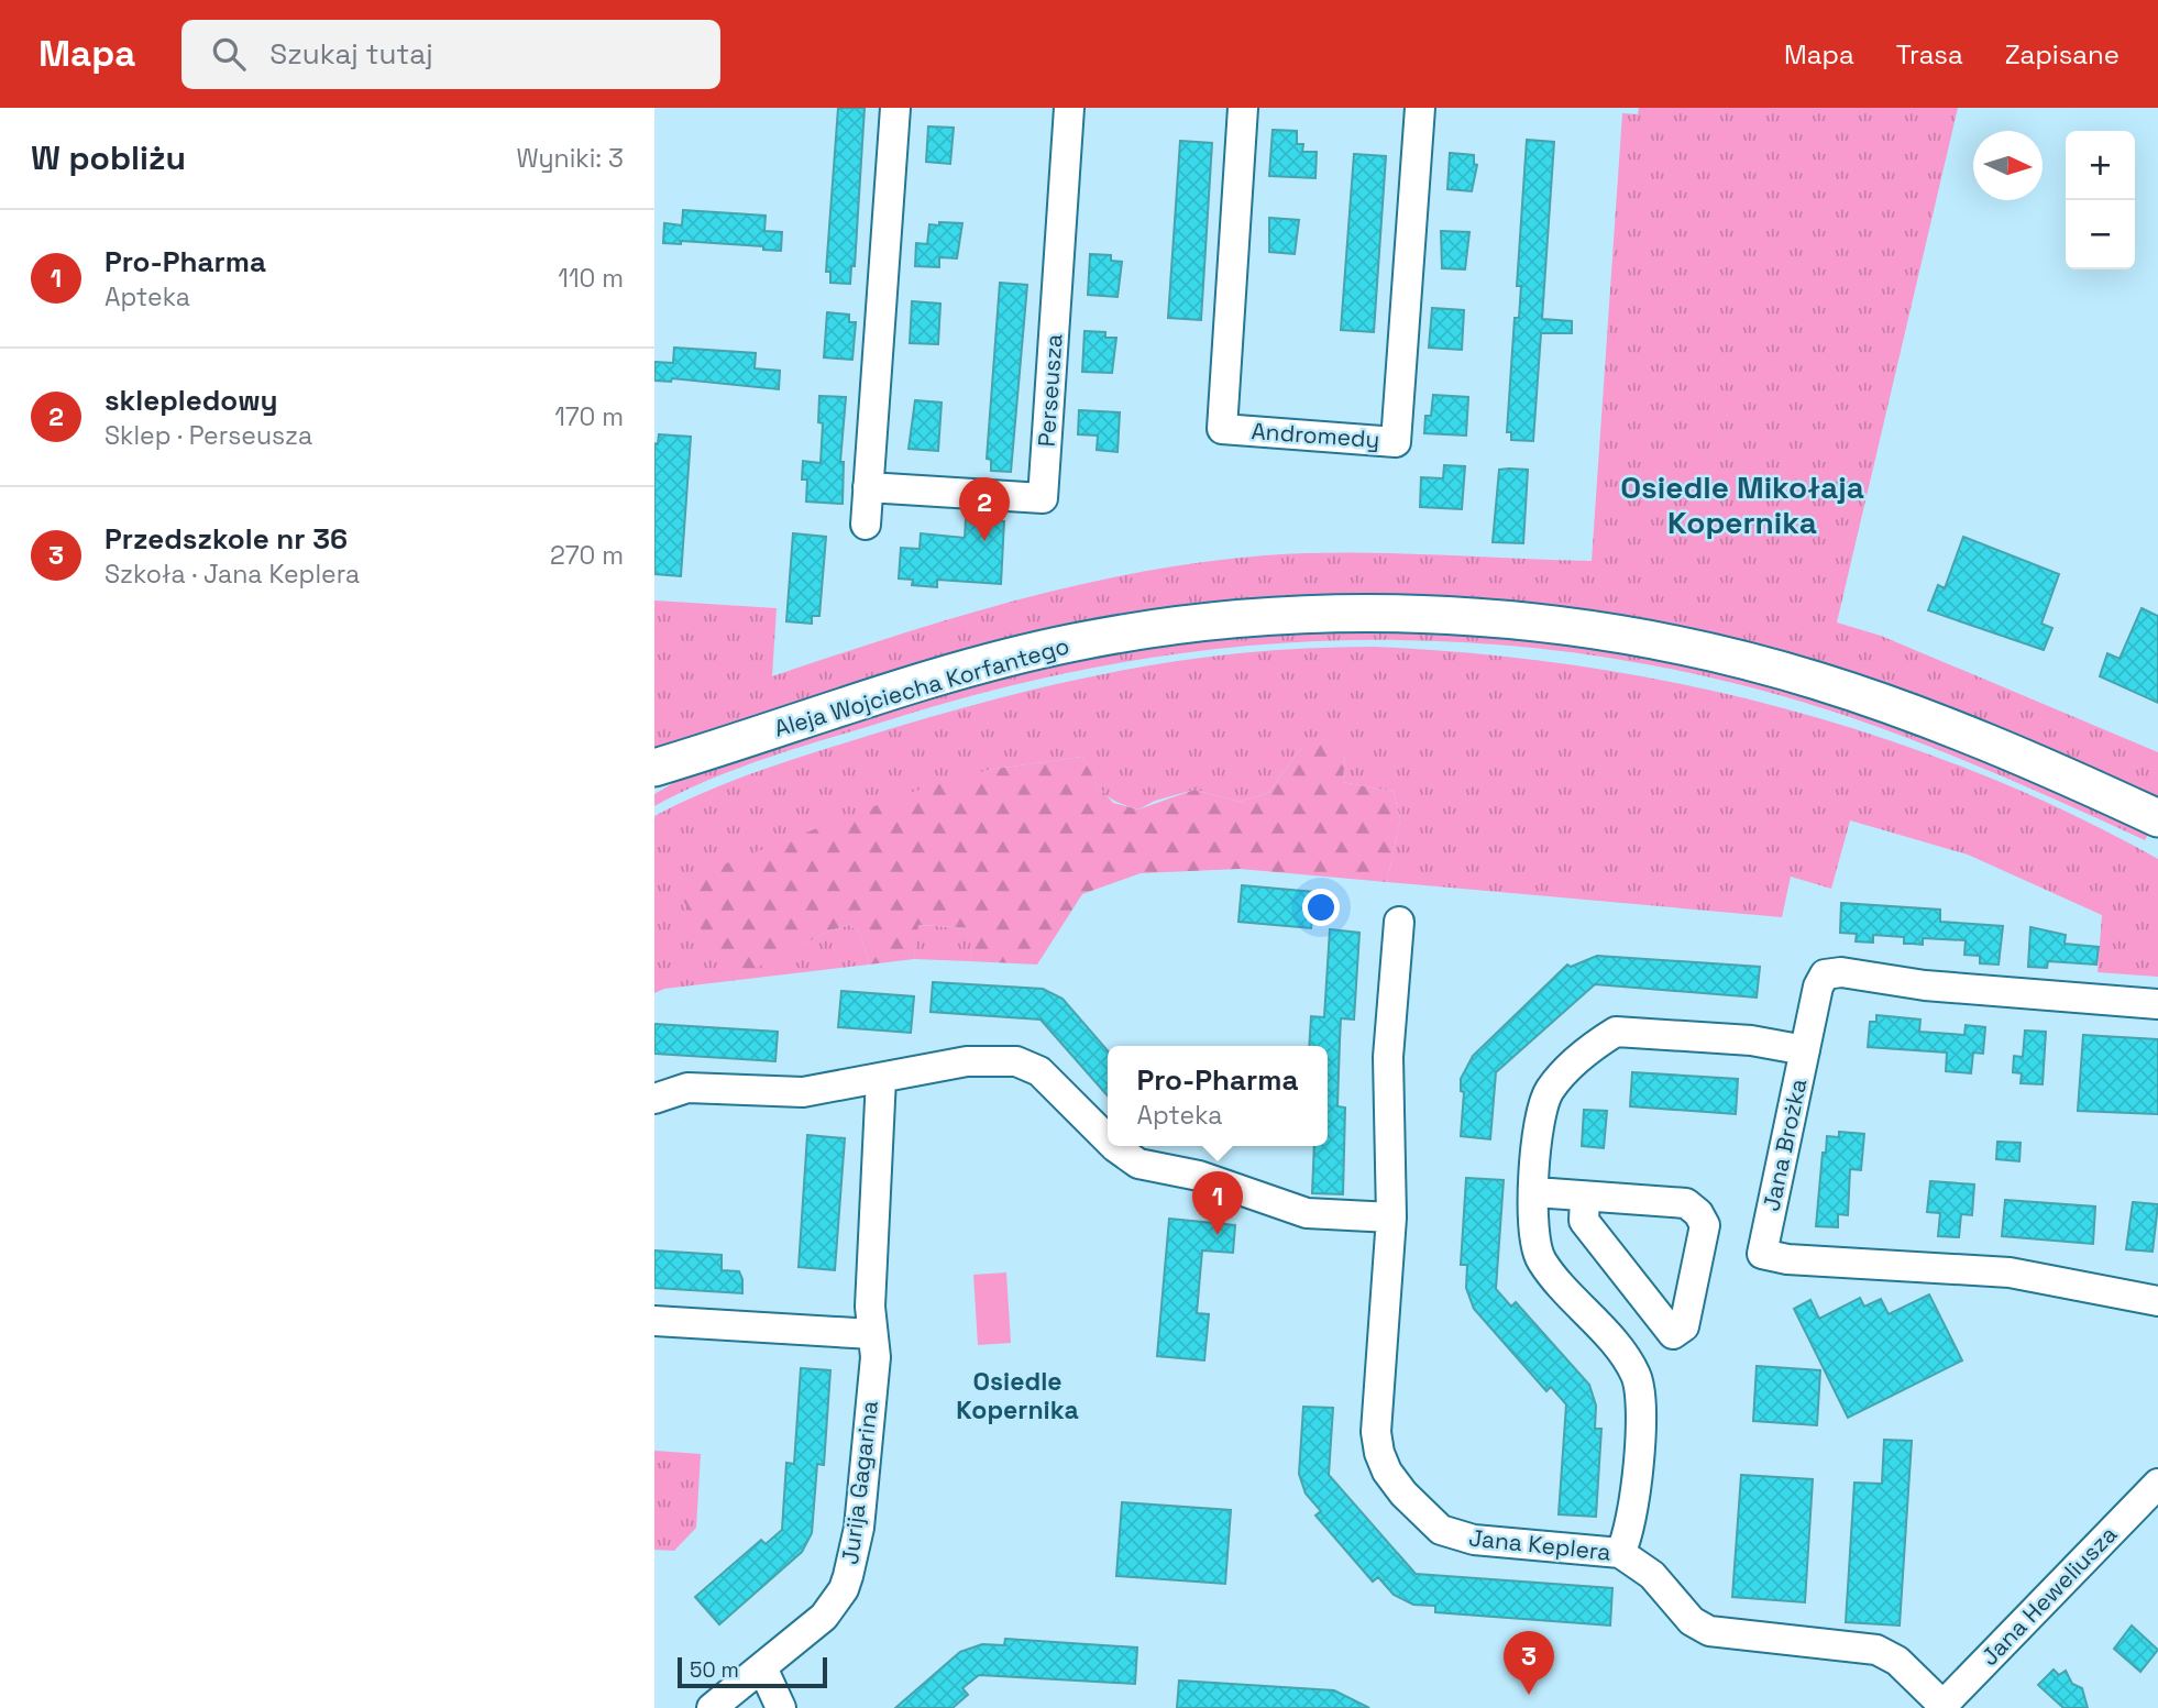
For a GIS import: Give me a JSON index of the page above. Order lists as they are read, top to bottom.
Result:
{
  "streets": {
    "main road": ["Aleja Wojciecha Korfantego"],
    "street": [
      "Perseusza",
      "Andromedy",
      "Jana Brożka",
      "Jurija Gagarina",
      "Jana Keplera",
      "Jana Heweliusza"
    ]
  },
  "crossings": [
    ["Jana Keplera", "Jana Heweliusza"]
  ],
  "districts": ["Osiedle Mikołaja Kopernika", "Osiedle Kopernika"],
  "scale_bar": "50 m",
  "north": "right",
  "page": {
    "header": "Mapa",
    "search": "Szukaj tutaj",
    "nav": ["Mapa", "Trasa", "Zapisane"],
    "heading": ["W pobliżu", "Wyniki: 3"],
    "map_buttons": ["+", "−"],
    "list": [
      {
        "mark": "1",
        "name": "Pro-Pharma",
        "note": "Apteka",
        "value": "110 m"
      },
      {
        "mark": "2",
        "name": "sklepledowy",
        "note": "Sklep · Perseusza",
        "value": "170 m"
      },
      {
        "mark": "3",
        "name": "Przedszkole nr 36",
        "note": "Szkoła · Jana Keplera",
        "value": "270 m"
      }
    ],
    "pins": ["2", "1", "3"],
    "popup": ["Pro-Pharma", "Apteka"],
    "scale": "50 m"
  }
}
